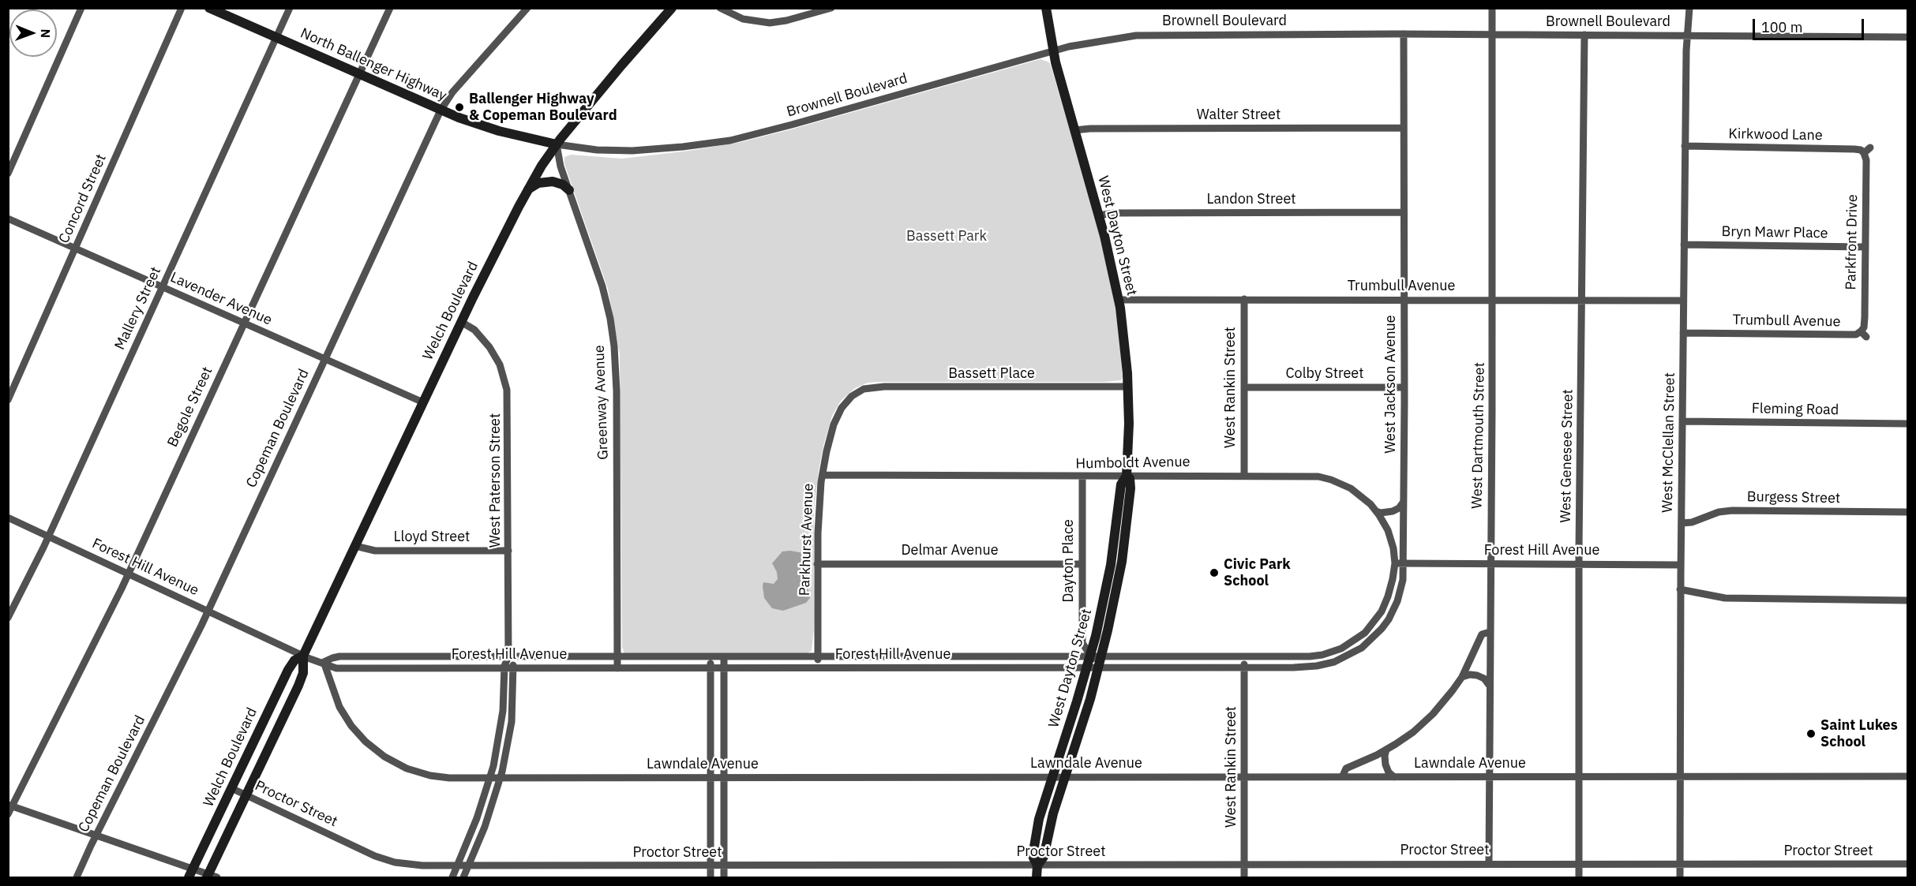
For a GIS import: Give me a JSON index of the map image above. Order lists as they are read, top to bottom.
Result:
{
  "streets": {
    "main road": ["North Ballenger Highway", "West Dayton Street", "Welch Boulevard"],
    "street": [
      "Brownell Boulevard",
      "Walter Street",
      "Kirkwood Lane",
      "Concord Street",
      "Landon Street",
      "Bryn Mawr Place",
      "Parkfront Drive",
      "Trumbull Avenue",
      "Lavender Avenue",
      "Mallery Street",
      "Bassett Place",
      "Colby Street",
      "West Jackson Avenue",
      "West Rankin Street",
      "Greenway Avenue",
      "Begole Street",
      "Fleming Road",
      "Copeman Boulevard",
      "West Dartmouth Street",
      "West McClellan Street",
      "West Genesee Street",
      "Humboldt Avenue",
      "West Paterson Street",
      "Burgess Street",
      "Lloyd Street",
      "Parkhurst Avenue",
      "Delmar Avenue",
      "Forest Hill Avenue",
      "Dayton Place",
      "Lawndale Avenue",
      "Proctor Street"
    ]
  },
  "crossings": [
    ["Brownell Boulevard", "North Ballenger Highway"],
    ["Brownell Boulevard", "West Dayton Street"],
    ["Brownell Boulevard", "Welch Boulevard"],
    ["Brownell Boulevard", "West Jackson Avenue"],
    ["Brownell Boulevard", "Greenway Avenue"],
    ["Brownell Boulevard", "West Dartmouth Street"],
    ["Brownell Boulevard", "West McClellan Street"],
    ["Brownell Boulevard", "West Genesee Street"],
    ["North Ballenger Highway", "Mallery Street"],
    ["North Ballenger Highway", "Welch Boulevard"],
    ["North Ballenger Highway", "Greenway Avenue"],
    ["North Ballenger Highway", "Begole Street"],
    ["North Ballenger Highway", "Copeman Boulevard"],
    ["Walter Street", "West Dayton Street"],
    ["Walter Street", "West Jackson Avenue"],
    ["Kirkwood Lane", "Parkfront Drive"],
    ["Kirkwood Lane", "West McClellan Street"],
    ["Concord Street", "Lavender Avenue"],
    ["Landon Street", "West Dayton Street"],
    ["Landon Street", "West Jackson Avenue"],
    ["Bryn Mawr Place", "Parkfront Drive"],
    ["Bryn Mawr Place", "West McClellan Street"],
    ["West Dayton Street", "Trumbull Avenue"],
    ["West Dayton Street", "Bassett Place"],
    ["West Dayton Street", "Humboldt Avenue"],
    ["West Dayton Street", "Forest Hill Avenue"],
    ["West Dayton Street", "Dayton Place"],
    ["West Dayton Street", "Lawndale Avenue"],
    ["West Dayton Street", "Proctor Street"],
    ["Parkfront Drive", "Trumbull Avenue"],
    ["Trumbull Avenue", "West Jackson Avenue"],
    ["Trumbull Avenue", "West Rankin Street"],
    ["Trumbull Avenue", "West Dartmouth Street"],
    ["Trumbull Avenue", "West McClellan Street"],
    ["Trumbull Avenue", "West Genesee Street"],
    ["Lavender Avenue", "Mallery Street"],
    ["Lavender Avenue", "Welch Boulevard"],
    ["Lavender Avenue", "Begole Street"],
    ["Lavender Avenue", "Copeman Boulevard"],
    ["Mallery Street", "Forest Hill Avenue"],
    ["Welch Boulevard", "Greenway Avenue"],
    ["Welch Boulevard", "West Paterson Street"],
    ["Welch Boulevard", "Lloyd Street"],
    ["Welch Boulevard", "Forest Hill Avenue"],
    ["Welch Boulevard", "Proctor Street"],
    ["Bassett Place", "Parkhurst Avenue"],
    ["Colby Street", "West Jackson Avenue"],
    ["Colby Street", "West Rankin Street"],
    ["West Jackson Avenue", "Forest Hill Avenue"],
    ["West Rankin Street", "Humboldt Avenue"],
    ["West Rankin Street", "Forest Hill Avenue"],
    ["West Rankin Street", "Lawndale Avenue"],
    ["West Rankin Street", "Proctor Street"],
    ["Greenway Avenue", "Forest Hill Avenue"],
    ["Begole Street", "Forest Hill Avenue"],
    ["Fleming Road", "West McClellan Street"],
    ["Copeman Boulevard", "Forest Hill Avenue"],
    ["West Dartmouth Street", "Forest Hill Avenue"],
    ["West Dartmouth Street", "Lawndale Avenue"],
    ["West Dartmouth Street", "Proctor Street"],
    ["West McClellan Street", "Burgess Street"],
    ["West McClellan Street", "Forest Hill Avenue"],
    ["West McClellan Street", "Lawndale Avenue"],
    ["West McClellan Street", "Proctor Street"],
    ["West Genesee Street", "Forest Hill Avenue"],
    ["West Genesee Street", "Lawndale Avenue"],
    ["West Genesee Street", "Proctor Street"],
    ["Humboldt Avenue", "Parkhurst Avenue"],
    ["Humboldt Avenue", "Forest Hill Avenue"],
    ["Humboldt Avenue", "Dayton Place"],
    ["West Paterson Street", "Lloyd Street"],
    ["West Paterson Street", "Forest Hill Avenue"],
    ["West Paterson Street", "Lawndale Avenue"],
    ["West Paterson Street", "Proctor Street"],
    ["Parkhurst Avenue", "Delmar Avenue"],
    ["Parkhurst Avenue", "Forest Hill Avenue"],
    ["Delmar Avenue", "Dayton Place"],
    ["Forest Hill Avenue", "Dayton Place"],
    ["Forest Hill Avenue", "Lawndale Avenue"]
  ],
  "parks": ["Bassett Park"],
  "places": ["Ballenger Highway & Copeman Boulevard", "Civic Park School", "Saint Lukes School"],
  "scale_bar": "100 m",
  "north": "right"
}
